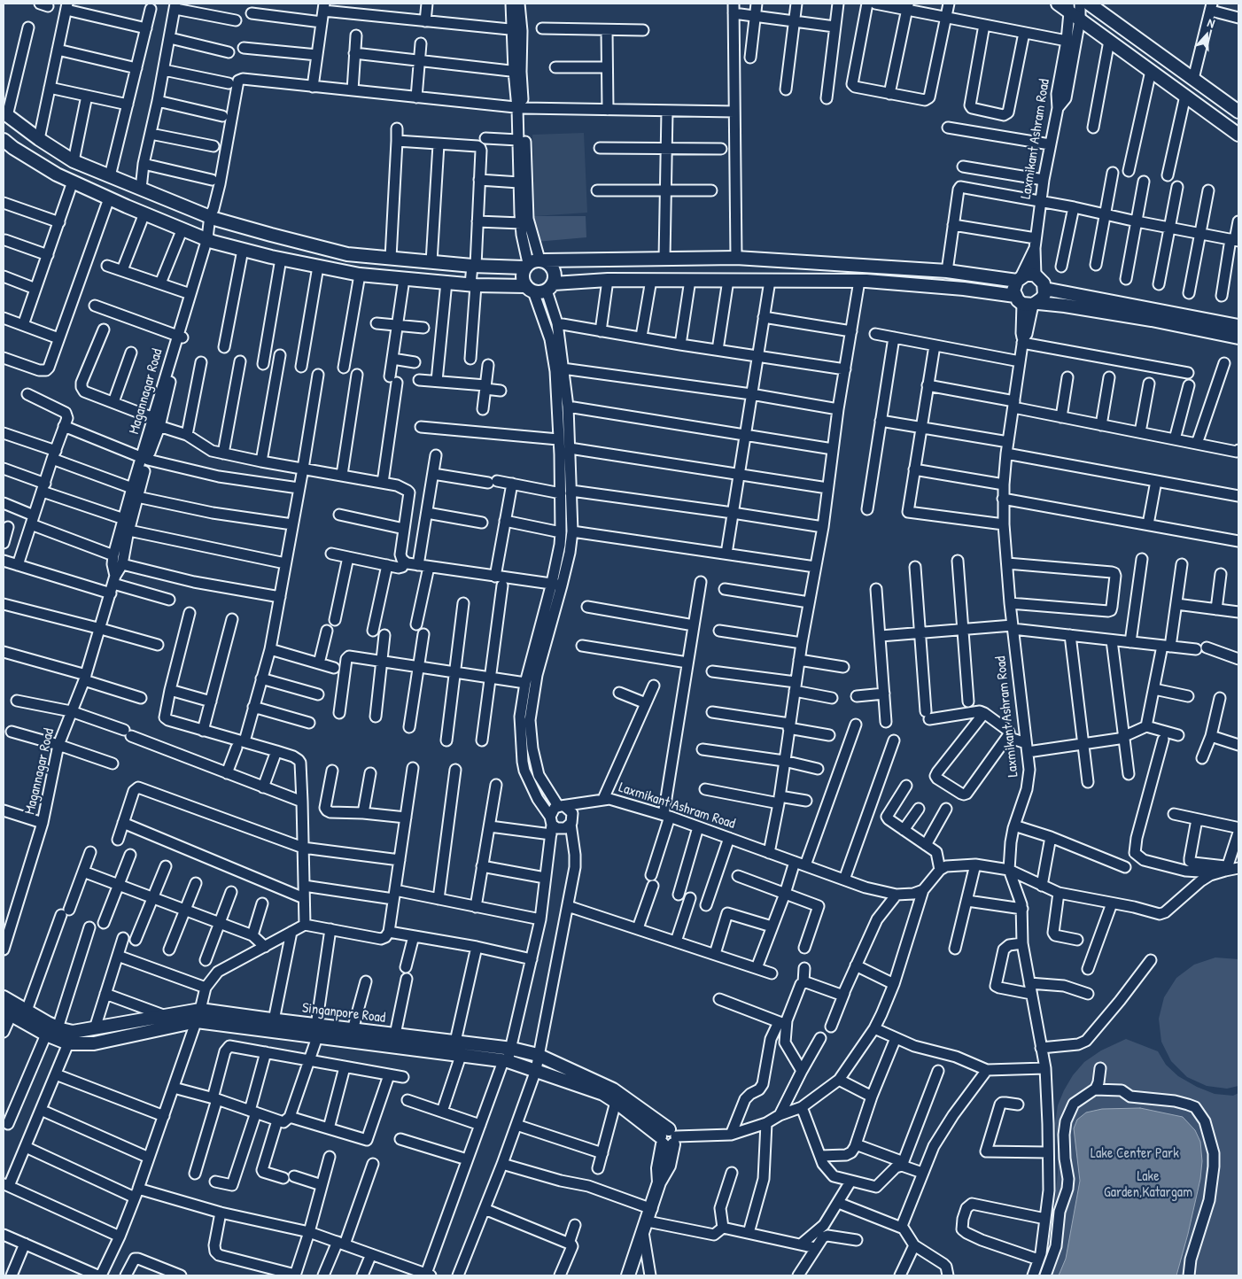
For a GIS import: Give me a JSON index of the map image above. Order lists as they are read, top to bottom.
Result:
{
  "streets": {
    "main road": ["Singanpore Road"],
    "street": ["Laxmikant Ashram Road", "Magannagar Road"]
  },
  "parks": ["Lake Center Park", "Lake Garden,Katargam"],
  "north": "top"
}
